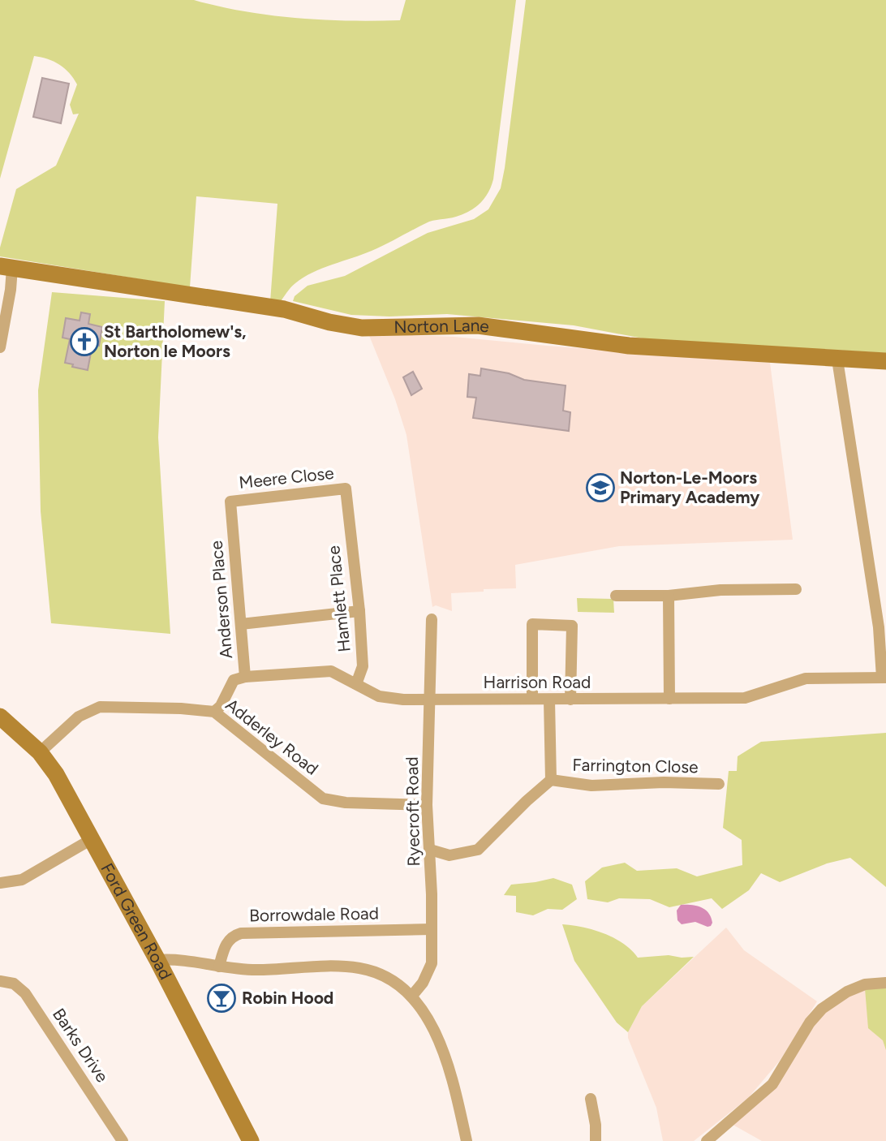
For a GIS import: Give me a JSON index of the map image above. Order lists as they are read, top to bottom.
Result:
{
  "streets": {
    "street": [
      "Norton Lane",
      "Meere Close",
      "Hamlett Place",
      "Anderson Place",
      "Harrison Road",
      "Adderley Road",
      "Farrington Close",
      "Ryecroft Road",
      "Borrowdale Road",
      "Ford Green Road",
      "Barks Drive"
    ]
  },
  "crossings": [
    ["Norton Lane", "Harrison Road"],
    ["Meere Close", "Hamlett Place"],
    ["Meere Close", "Anderson Place"],
    ["Hamlett Place", "Harrison Road"],
    ["Anderson Place", "Harrison Road"],
    ["Harrison Road", "Ryecroft Road"],
    ["Adderley Road", "Ryecroft Road"],
    ["Adderley Road", "Ford Green Road"],
    ["Ryecroft Road", "Borrowdale Road"]
  ],
  "places": {
    "church": ["St Bartholomew's, Norton le Moors"],
    "school or university": ["Norton-Le-Moors Primary Academy"],
    "bar": ["Robin Hood"]
  }
}
